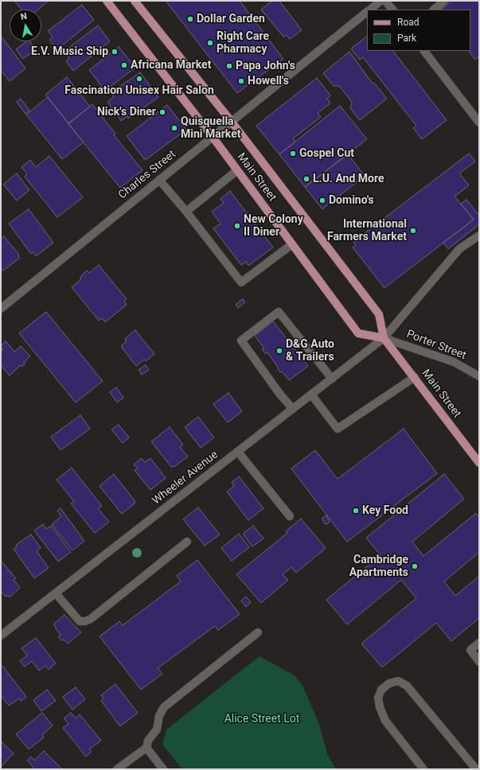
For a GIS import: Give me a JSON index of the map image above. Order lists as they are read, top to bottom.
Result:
{
  "streets": {
    "main road": ["Main Street"],
    "street": ["Charles Street", "Porter Street", "Wheeler Avenue"]
  },
  "crossings": [
    ["Charles Street", "Main Street"],
    ["Main Street", "Porter Street"],
    ["Main Street", "Wheeler Avenue"],
    ["Porter Street", "Wheeler Avenue"]
  ],
  "parks": ["Alice Street Lot"],
  "places": [
    "Dollar Garden",
    "Right Care Pharmacy",
    "E.V. Music Ship",
    "Africana Market",
    "Papa John's",
    "Fascination Unisex Hair Salon",
    "Howell's",
    "Nick's Diner",
    "Quisquella Mini Market",
    "Gospel Cut",
    "L.U. And More",
    "Domino's",
    "New Colony II Diner",
    "International Farmers Market",
    "D&G Auto & Trailers",
    "Key Food",
    "Cambridge Apartments"
  ],
  "legend": ["Road", "Park"],
  "north": "top"
}
